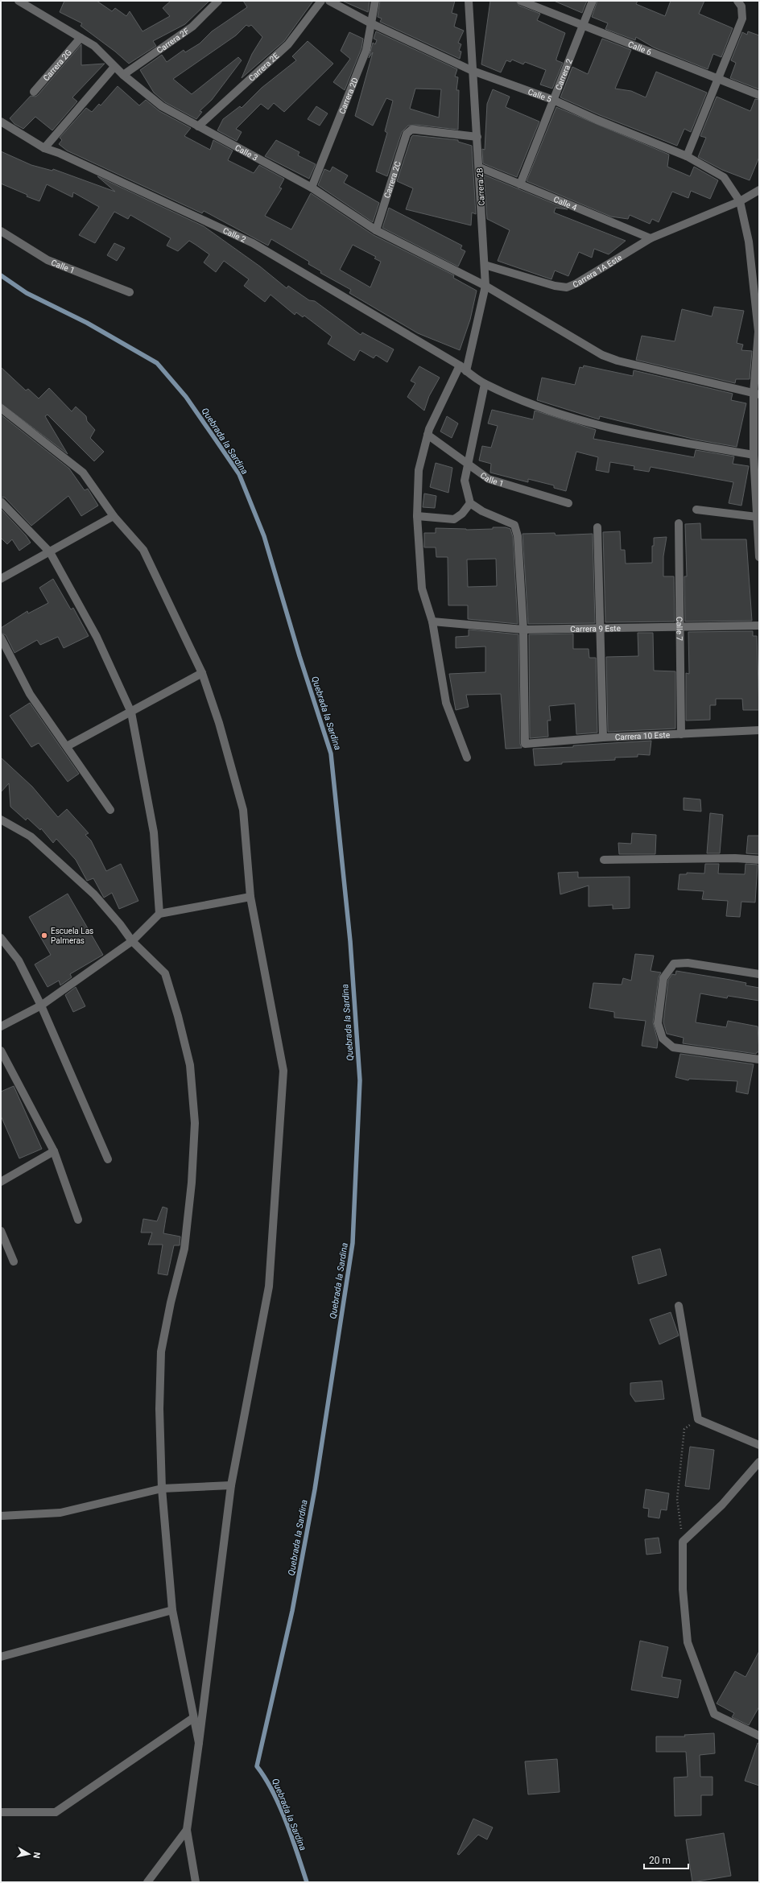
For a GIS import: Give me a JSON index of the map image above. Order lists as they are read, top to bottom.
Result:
{
  "streets": {
    "street": [
      "Carrera 2F",
      "Calle 6",
      "Carrera 2G",
      "Carrera 2E",
      "Carrera 2",
      "Calle 5",
      "Carrera 2D",
      "Calle 3",
      "Carrera 2C",
      "Carrera 2B",
      "Calle 4",
      "Calle 2",
      "Calle 1",
      "Carrera 1A Este",
      "Carrera 9 Este",
      "Calle 7",
      "Carrera 10 Este"
    ]
  },
  "crossings": [
    ["Carrera 2F", "Calle 3"],
    ["Calle 6", "Carrera 2"],
    ["Carrera 2G", "Calle 3"],
    ["Carrera 2E", "Calle 3"],
    ["Carrera 2", "Calle 5"],
    ["Carrera 2", "Calle 4"],
    ["Calle 5", "Carrera 2D"],
    ["Calle 5", "Carrera 2B"],
    ["Calle 5", "Carrera 1A Este"],
    ["Carrera 2D", "Calle 3"],
    ["Calle 3", "Carrera 2C"],
    ["Calle 3", "Carrera 2B"],
    ["Carrera 2C", "Carrera 2B"],
    ["Carrera 2B", "Calle 4"],
    ["Carrera 2B", "Calle 2"],
    ["Carrera 2B", "Carrera 1A Este"],
    ["Calle 4", "Carrera 1A Este"],
    ["Carrera 9 Este", "Calle 7"],
    ["Carrera 9 Este", "Carrera 10 Este"],
    ["Calle 7", "Carrera 10 Este"]
  ],
  "water": ["Quebrada la Sardina"],
  "places": ["Escuela Las Palmeras"],
  "scale_bar": "20 m",
  "north": "right"
}
